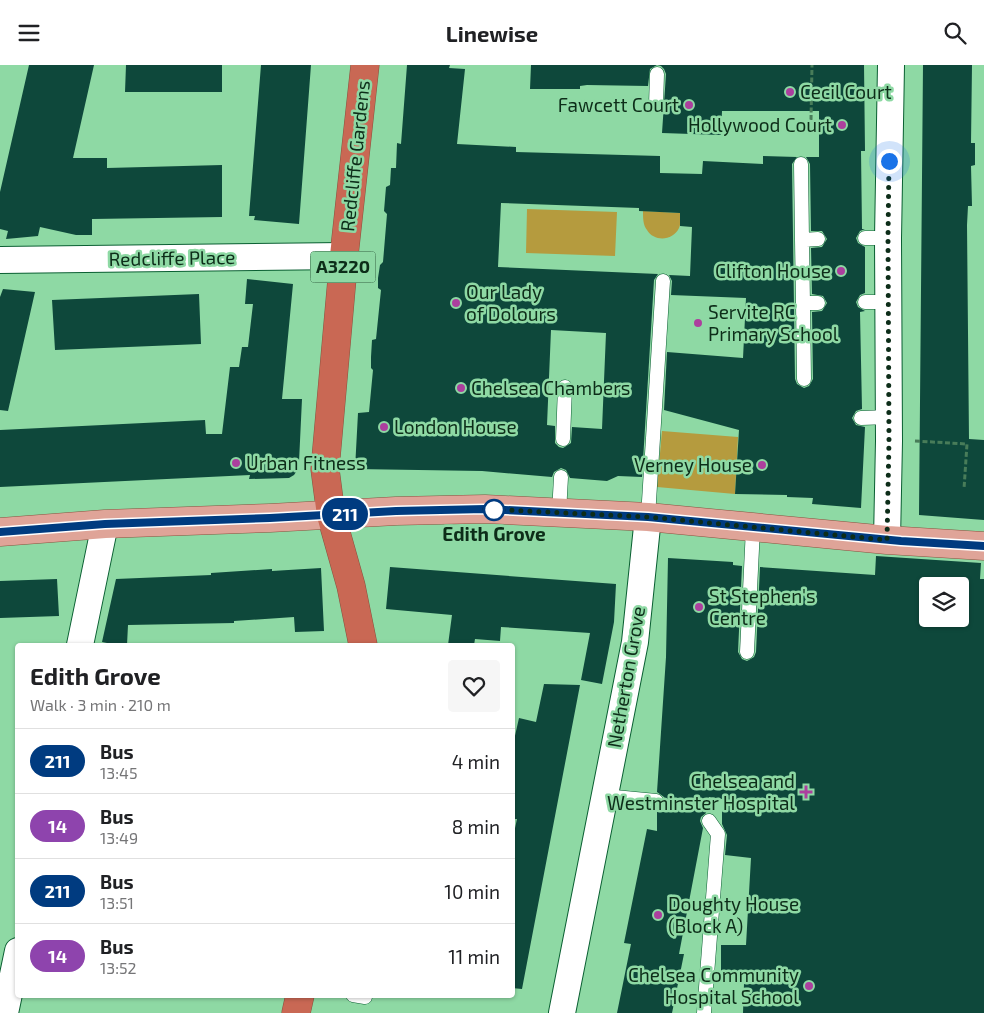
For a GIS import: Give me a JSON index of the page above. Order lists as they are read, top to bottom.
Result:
{
  "streets": {
    "highway": ["Redcliffe Gardens", "A3220"],
    "street": ["Redcliffe Place", "Netherton Grove"]
  },
  "crossings": [
    ["Redcliffe Gardens", "Redcliffe Place"],
    ["Redcliffe Gardens", "A3220"]
  ],
  "places": {
    "other": [
      "Cecil Court",
      "Fawcett Court",
      "Hollywood Court",
      "Clifton House",
      "Our Lady of Dolours",
      "Servite RC Primary School",
      "Chelsea Chambers",
      "London House",
      "Urban Fitness",
      "Verney House",
      "Edith Grove",
      "St Stephen's Centre",
      "Doughty House (Block A)",
      "Chelsea Community Hospital School"
    ],
    "health": ["Chelsea and Westminster Hospital"]
  },
  "lines": ["bus line 211"],
  "page": {
    "header": "Linewise",
    "on_map": "211",
    "heading": ["Edith Grove", "Walk · 3 min · 210 m"],
    "list": [
      {
        "mark": "211",
        "name": "Bus",
        "note": "13:45",
        "value": "4 min"
      },
      {
        "mark": "14",
        "name": "Bus",
        "note": "13:49",
        "value": "8 min"
      },
      {
        "mark": "211",
        "name": "Bus",
        "note": "13:51",
        "value": "10 min"
      },
      {
        "mark": "14",
        "name": "Bus",
        "note": "13:52",
        "value": "11 min"
      }
    ]
  }
}
